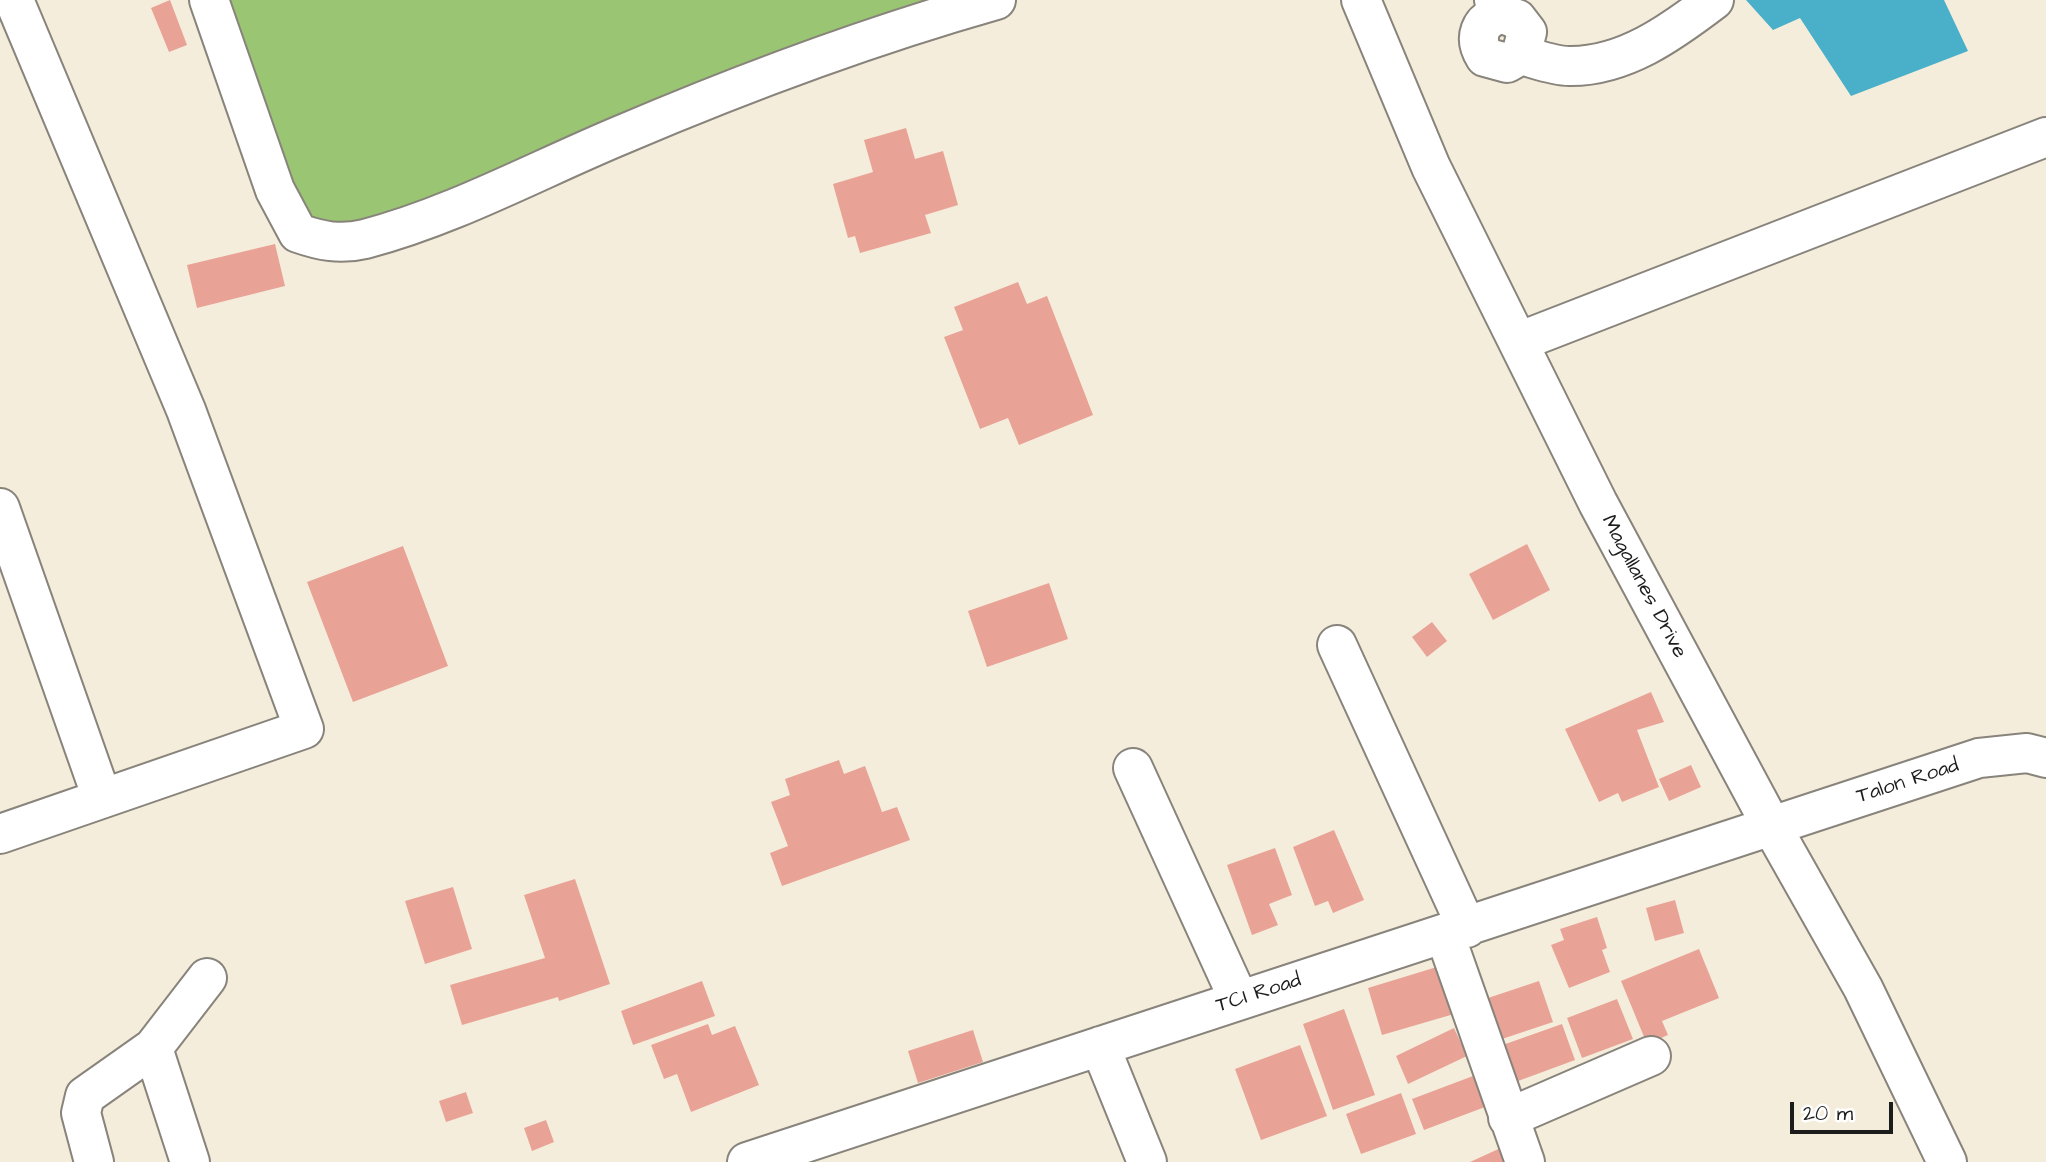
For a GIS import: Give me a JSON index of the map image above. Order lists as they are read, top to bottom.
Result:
{
  "streets": {
    "street": ["Magallanes Drive", "Talon Road", "TCI Road"]
  },
  "crossings": [
    ["Magallanes Drive", "Talon Road"],
    ["Magallanes Drive", "TCI Road"],
    ["Talon Road", "TCI Road"]
  ],
  "scale_bar": "20 m"
}
